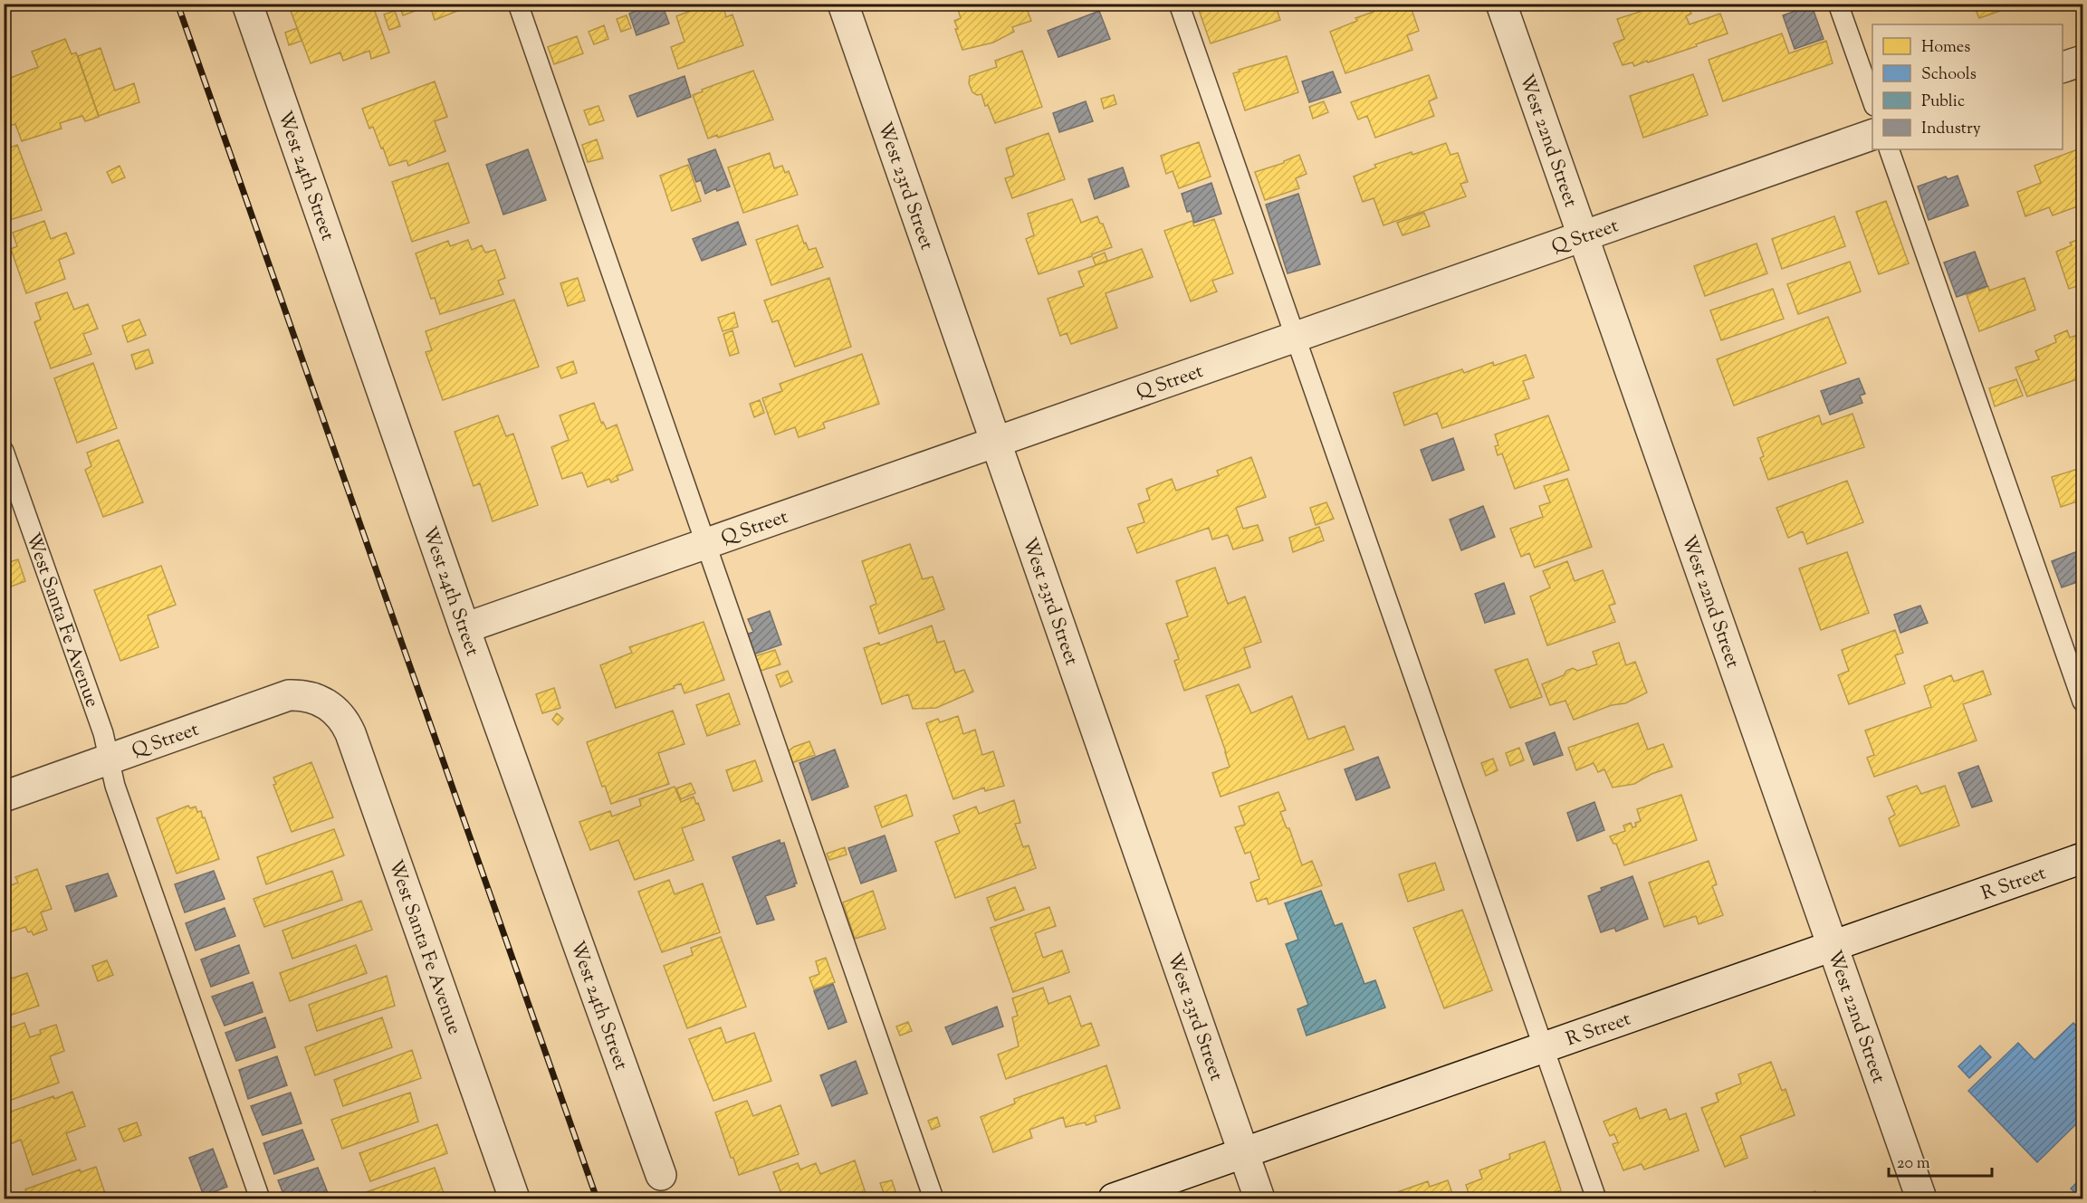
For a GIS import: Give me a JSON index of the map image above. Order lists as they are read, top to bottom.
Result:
{
  "streets": {
    "street": [
      "West 22nd Street",
      "West 24th Street",
      "West 23rd Street",
      "Q Street",
      "West Santa Fe Avenue",
      "R Street"
    ]
  },
  "crossings": [
    ["West 22nd Street", "Q Street"],
    ["West 22nd Street", "R Street"],
    ["West 24th Street", "Q Street"],
    ["West 23rd Street", "Q Street"],
    ["West 23rd Street", "R Street"],
    ["Q Street", "West Santa Fe Avenue"]
  ],
  "legend": [
    "Homes",
    "Schools",
    "Public",
    "Industry"
  ],
  "scale_bar": "20 m"
}
